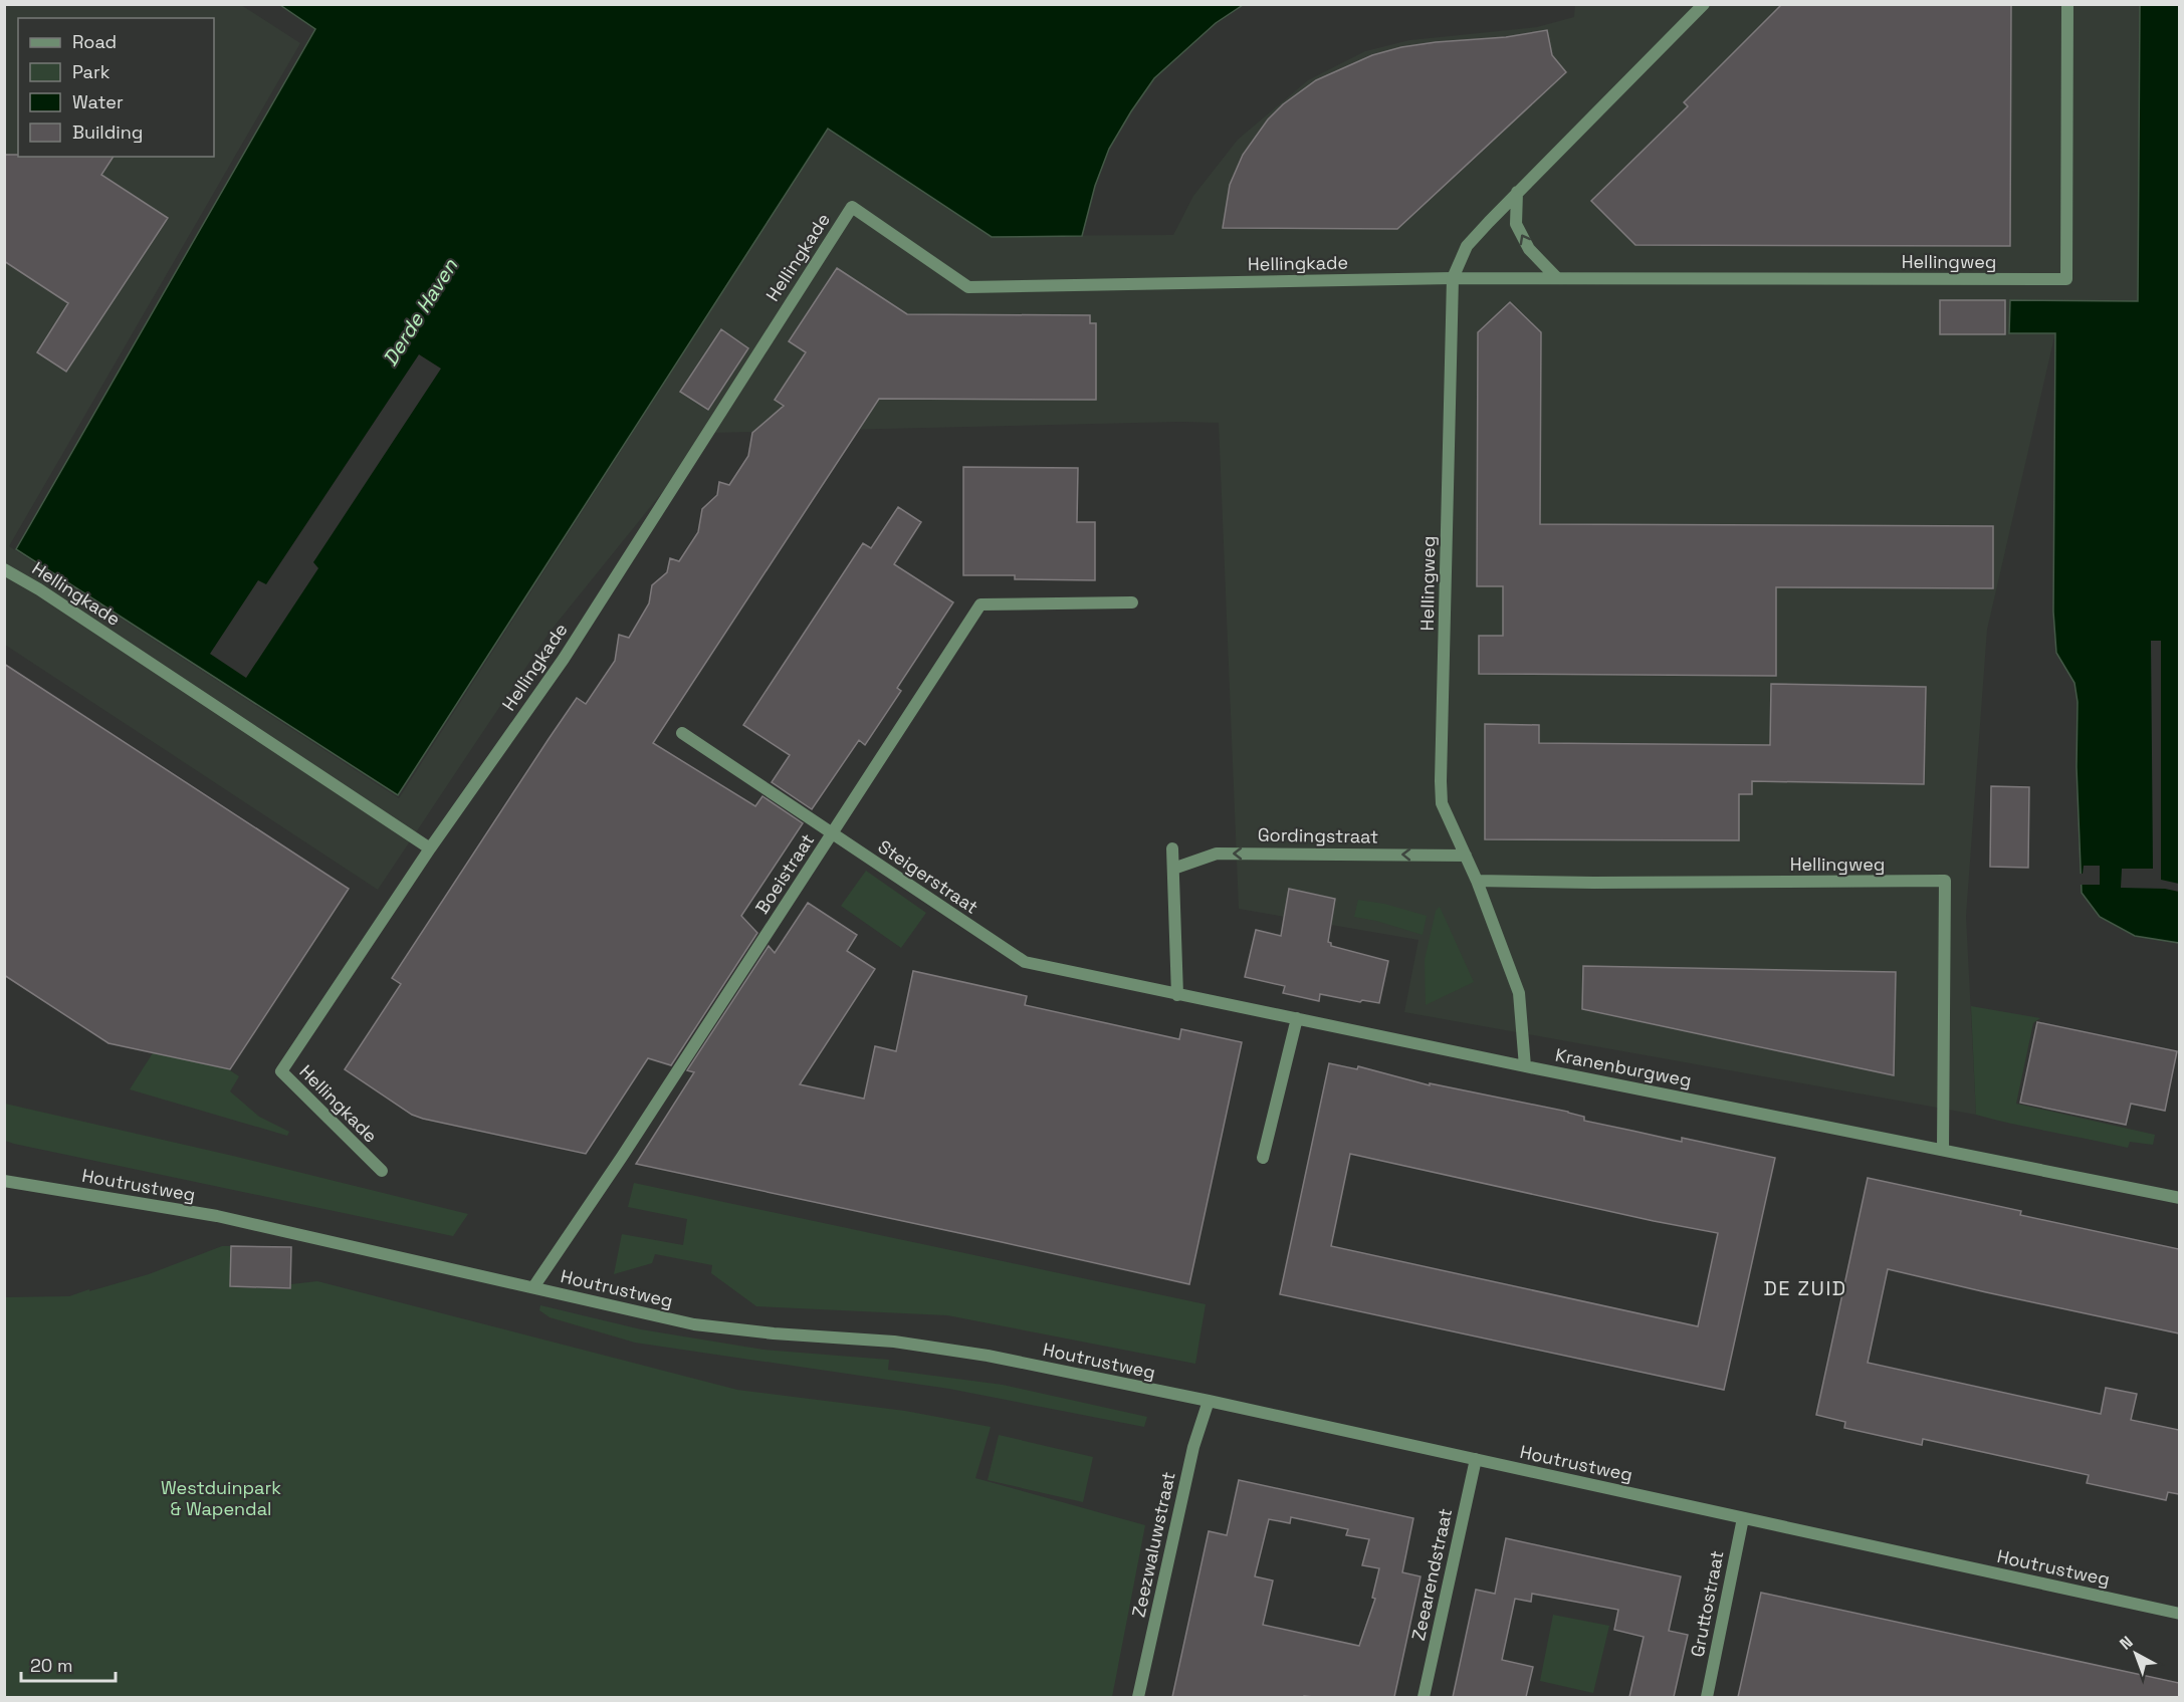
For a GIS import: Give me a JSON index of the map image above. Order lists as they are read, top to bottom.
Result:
{
  "streets": {
    "street": [
      "Hellingkade",
      "Hellingweg",
      "Gordingstraat",
      "Boeistraat",
      "Steigerstraat",
      "Kranenburgweg",
      "Houtrustweg",
      "Zeezwaluwstraat",
      "Zeearendstraat",
      "Gruttostraat"
    ]
  },
  "crossings": [
    ["Hellingkade", "Hellingweg"],
    ["Hellingweg", "Gordingstraat"],
    ["Hellingweg", "Kranenburgweg"],
    ["Boeistraat", "Steigerstraat"],
    ["Boeistraat", "Houtrustweg"],
    ["Steigerstraat", "Kranenburgweg"],
    ["Houtrustweg", "Zeezwaluwstraat"],
    ["Houtrustweg", "Zeearendstraat"],
    ["Houtrustweg", "Gruttostraat"]
  ],
  "one_way": ["Gordingstraat"],
  "districts": ["DE ZUID"],
  "water": ["Derde Haven"],
  "parks": ["Westduinpark & Wapendal"],
  "legend": [
    "Road",
    "Park",
    "Water",
    "Building"
  ],
  "scale_bar": "20 m",
  "north": "top left"
}
